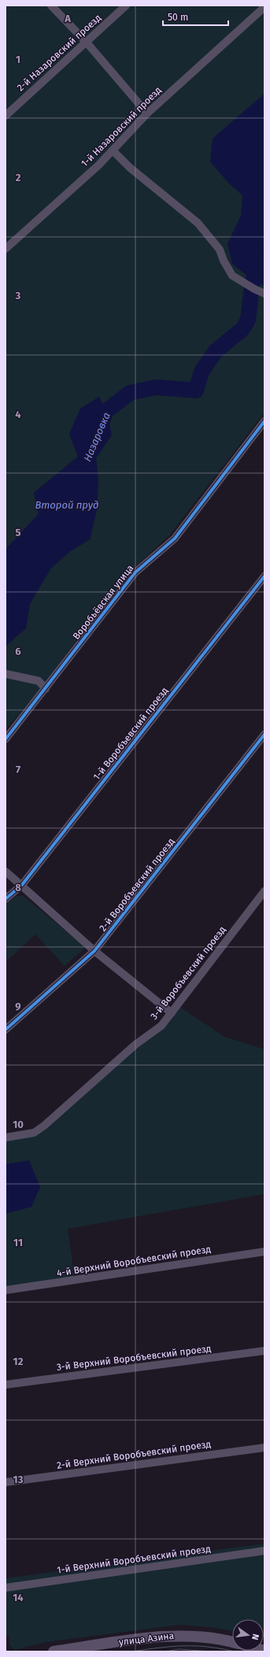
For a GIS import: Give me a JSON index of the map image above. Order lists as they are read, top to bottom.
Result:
{
  "streets": {
    "street": [
      "2-й Назаровский проезд",
      "1-й Назаровский проезд",
      "Воробьёвская улица",
      "1-й Воробъевский проезд",
      "2-й Воробъевский проезд",
      "3-й Воробъевский проезд",
      "4-й Верхний Воробъевский проезд",
      "3-й Верхний Воробъевский проезд",
      "2-й Верхний Воробъевский проезд",
      "1-й Верхний Воробъевский проезд",
      "улица Азина"
    ]
  },
  "water": ["Назаровка", "Второй пруд"],
  "scale_bar": "50 m",
  "north": "right",
  "grid": {
    "columns": ["A"],
    "rows": [
      "1",
      "2",
      "3",
      "4",
      "5",
      "6",
      "7",
      "8",
      "9",
      "10",
      "11",
      "12",
      "13",
      "14"
    ]
  }
}
